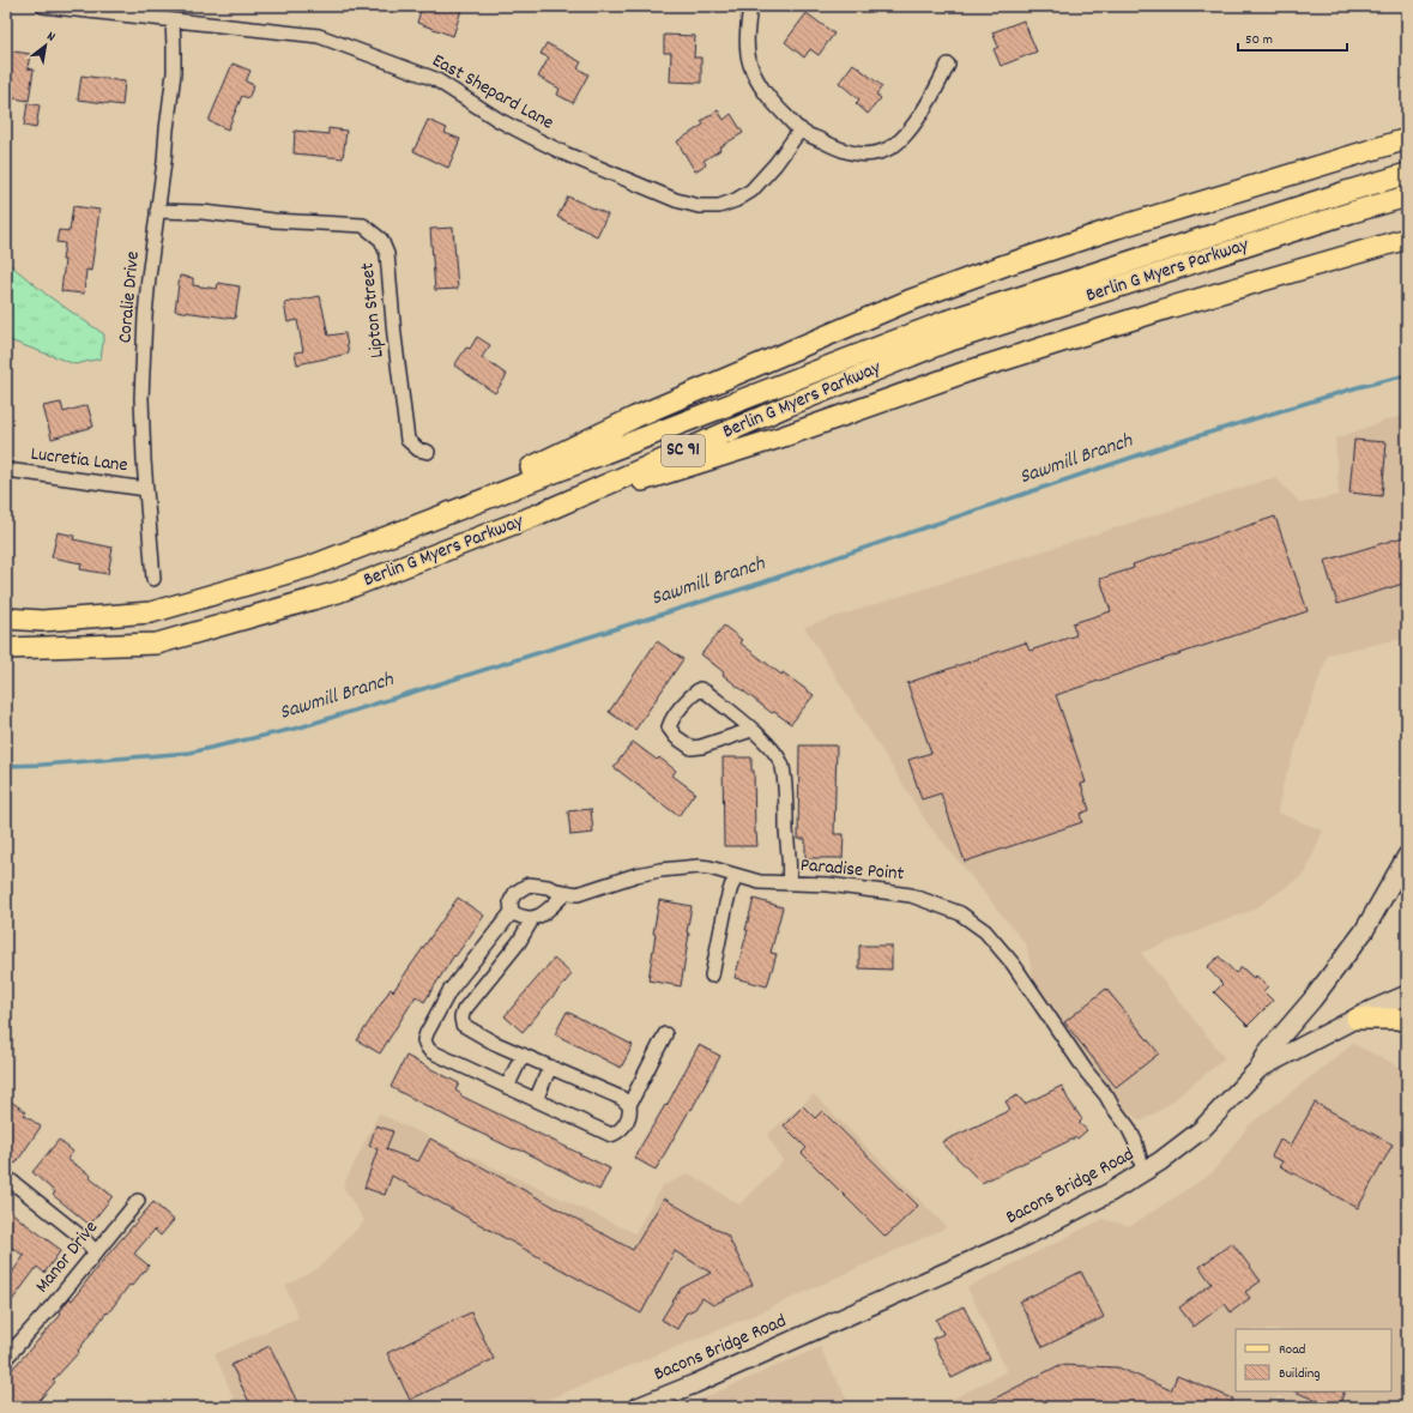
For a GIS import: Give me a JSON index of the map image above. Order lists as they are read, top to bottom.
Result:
{
  "streets": {
    "main road": ["Berlin G Myers Parkway", "SC 91", "Bacons Bridge Road"],
    "street": [
      "East Shepard Lane",
      "Coralie Drive",
      "Lipton Street",
      "Lucretia Lane",
      "Paradise Point",
      "Manor Drive"
    ]
  },
  "crossings": [
    ["East Shepard Lane", "Coralie Drive"],
    ["Coralie Drive", "Lipton Street"],
    ["Coralie Drive", "Lucretia Lane"],
    ["Paradise Point", "Bacons Bridge Road"]
  ],
  "water": ["Sawmill Branch"],
  "legend": ["Road", "Building"],
  "scale_bar": "50 m",
  "north": "top right"
}
